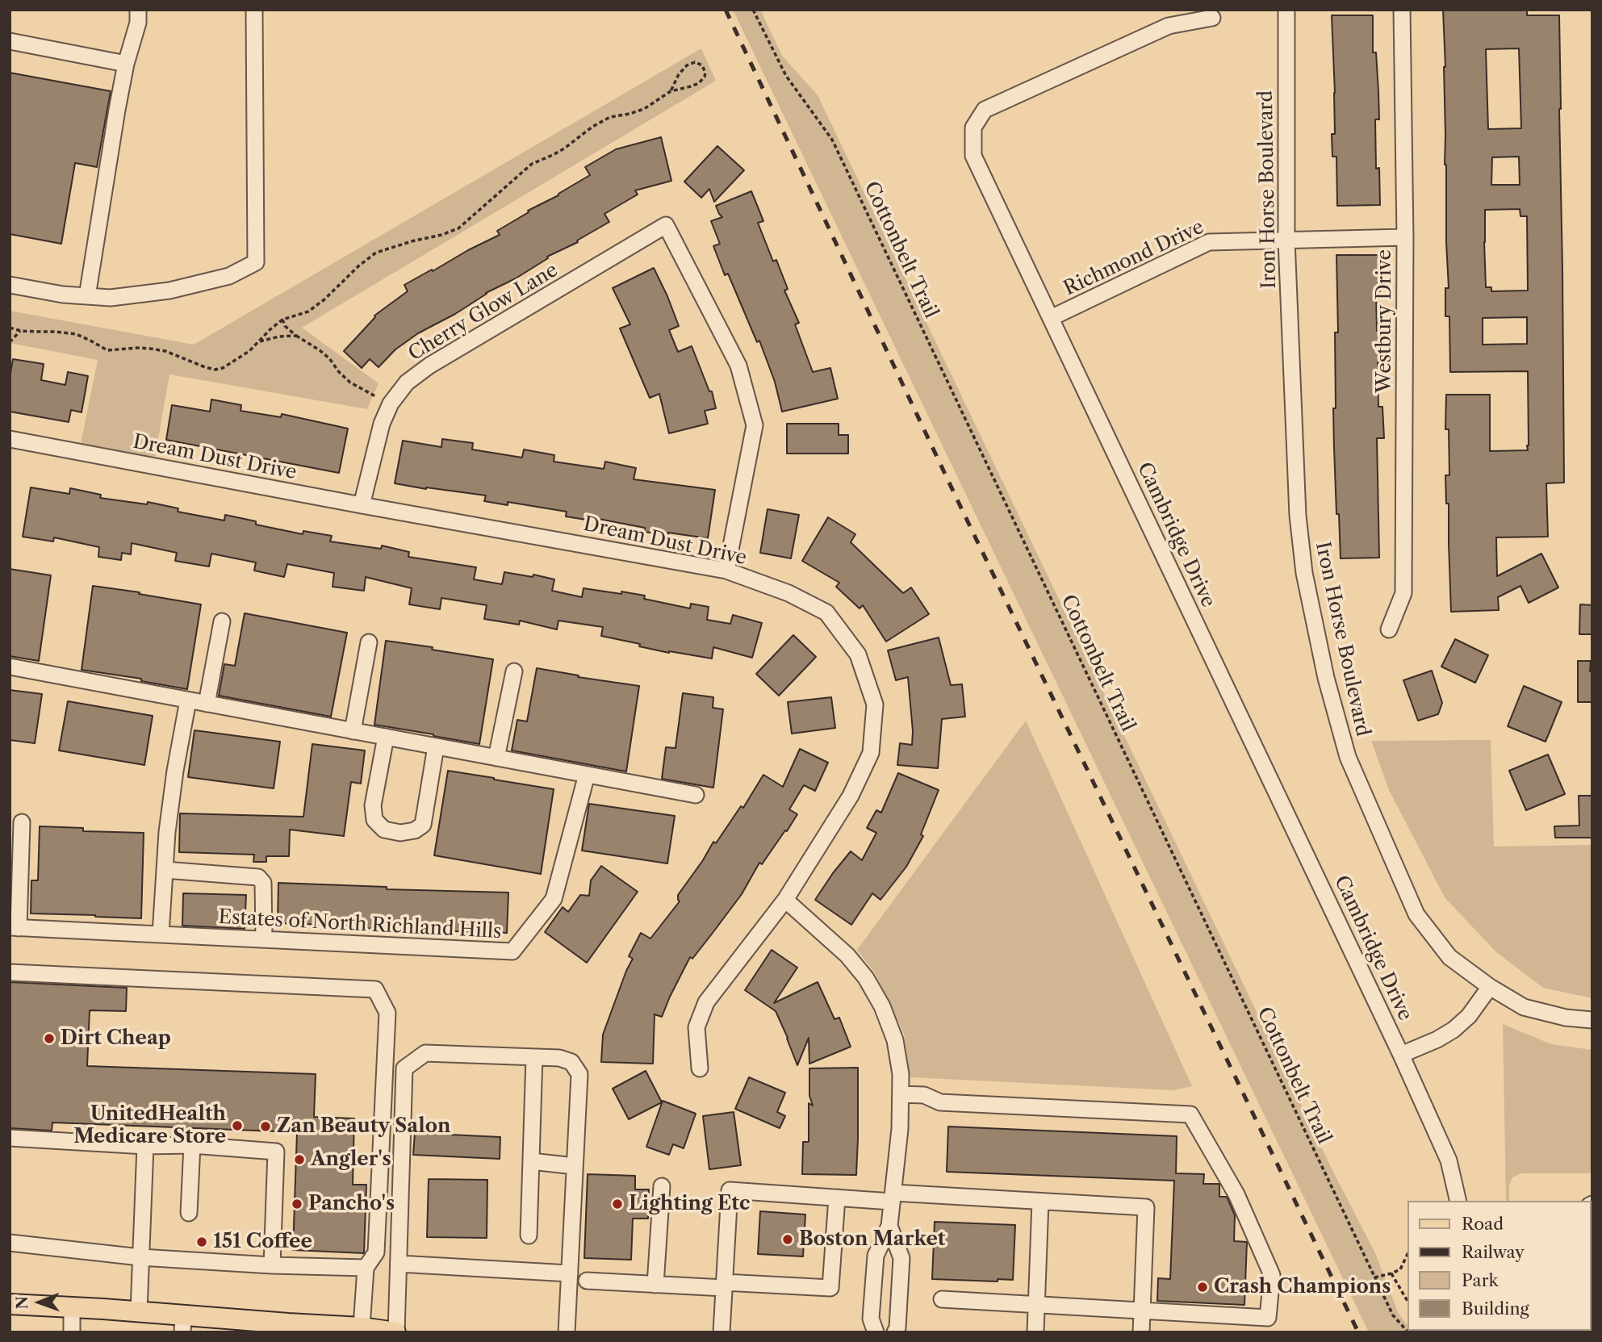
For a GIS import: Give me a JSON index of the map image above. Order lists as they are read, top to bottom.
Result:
{
  "streets": {
    "street": [
      "Iron Horse Boulevard",
      "Richmond Drive",
      "Cherry Glow Lane",
      "Westbury Drive",
      "Dream Dust Drive",
      "Cambridge Drive",
      "Estates of North Richland Hills"
    ],
    "path": ["Cottonbelt Trail"]
  },
  "crossings": [
    ["Iron Horse Boulevard", "Richmond Drive"],
    ["Richmond Drive", "Westbury Drive"],
    ["Richmond Drive", "Cambridge Drive"],
    ["Cherry Glow Lane", "Dream Dust Drive"]
  ],
  "places": [
    "Dirt Cheap",
    "UnitedHealth Medicare Store",
    "Zan Beauty Salon",
    "Angler's",
    "Pancho's",
    "Lighting Etc",
    "Boston Market",
    "151 Coffee",
    "Crash Champions"
  ],
  "legend": [
    "Road",
    "Railway",
    "Park",
    "Building"
  ],
  "north": "left"
}
